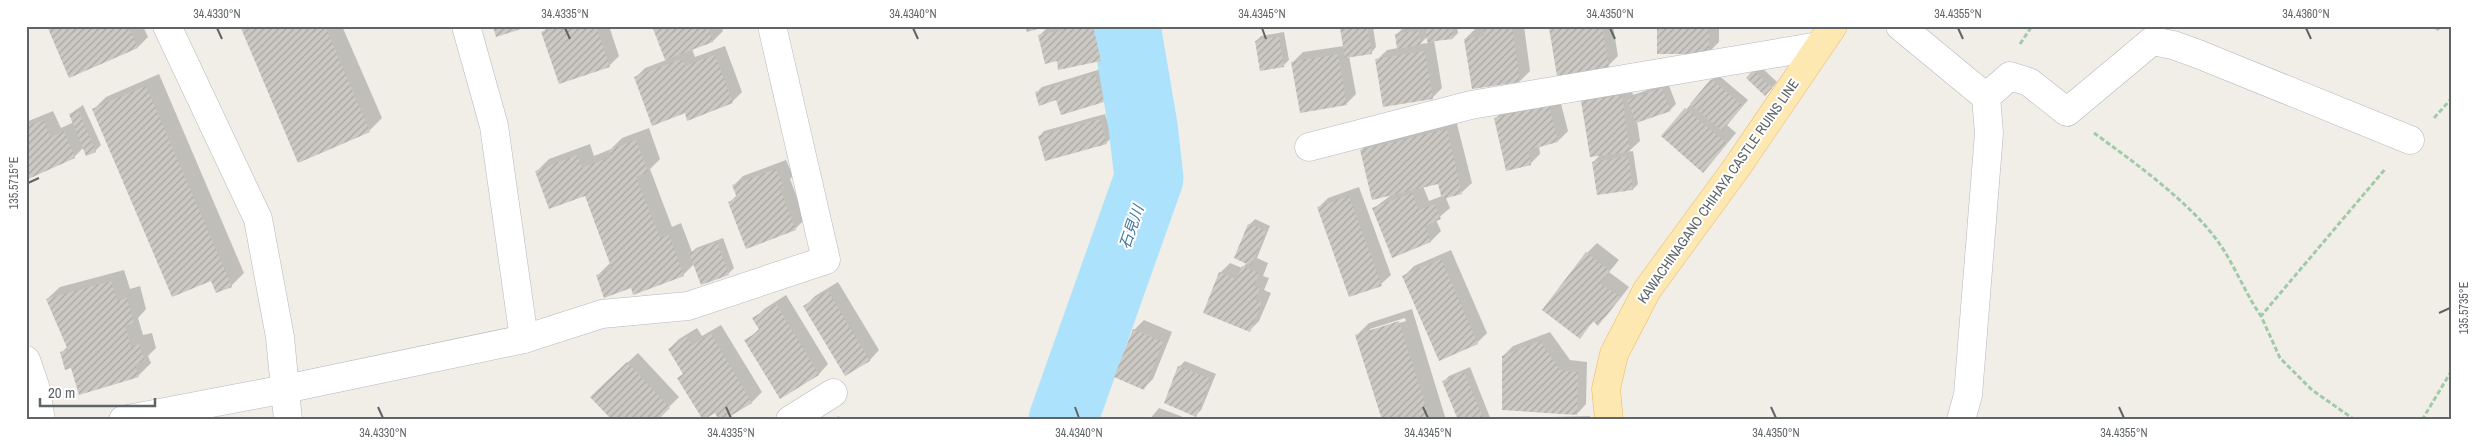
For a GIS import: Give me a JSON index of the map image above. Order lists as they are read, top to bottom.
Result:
{
  "streets": {
    "main road": ["KAWACHINAGANO CHIHAYA CASTLE RUINS LINE"]
  },
  "water": ["石見川"],
  "scale_bar": "20 m",
  "coordinates": [
    "34.4330°N",
    "34.4335°N",
    "34.4340°N",
    "34.4345°N",
    "34.4350°N",
    "34.4355°N",
    "34.4360°N",
    "135.5715°E",
    "135.5735°E"
  ]
}
